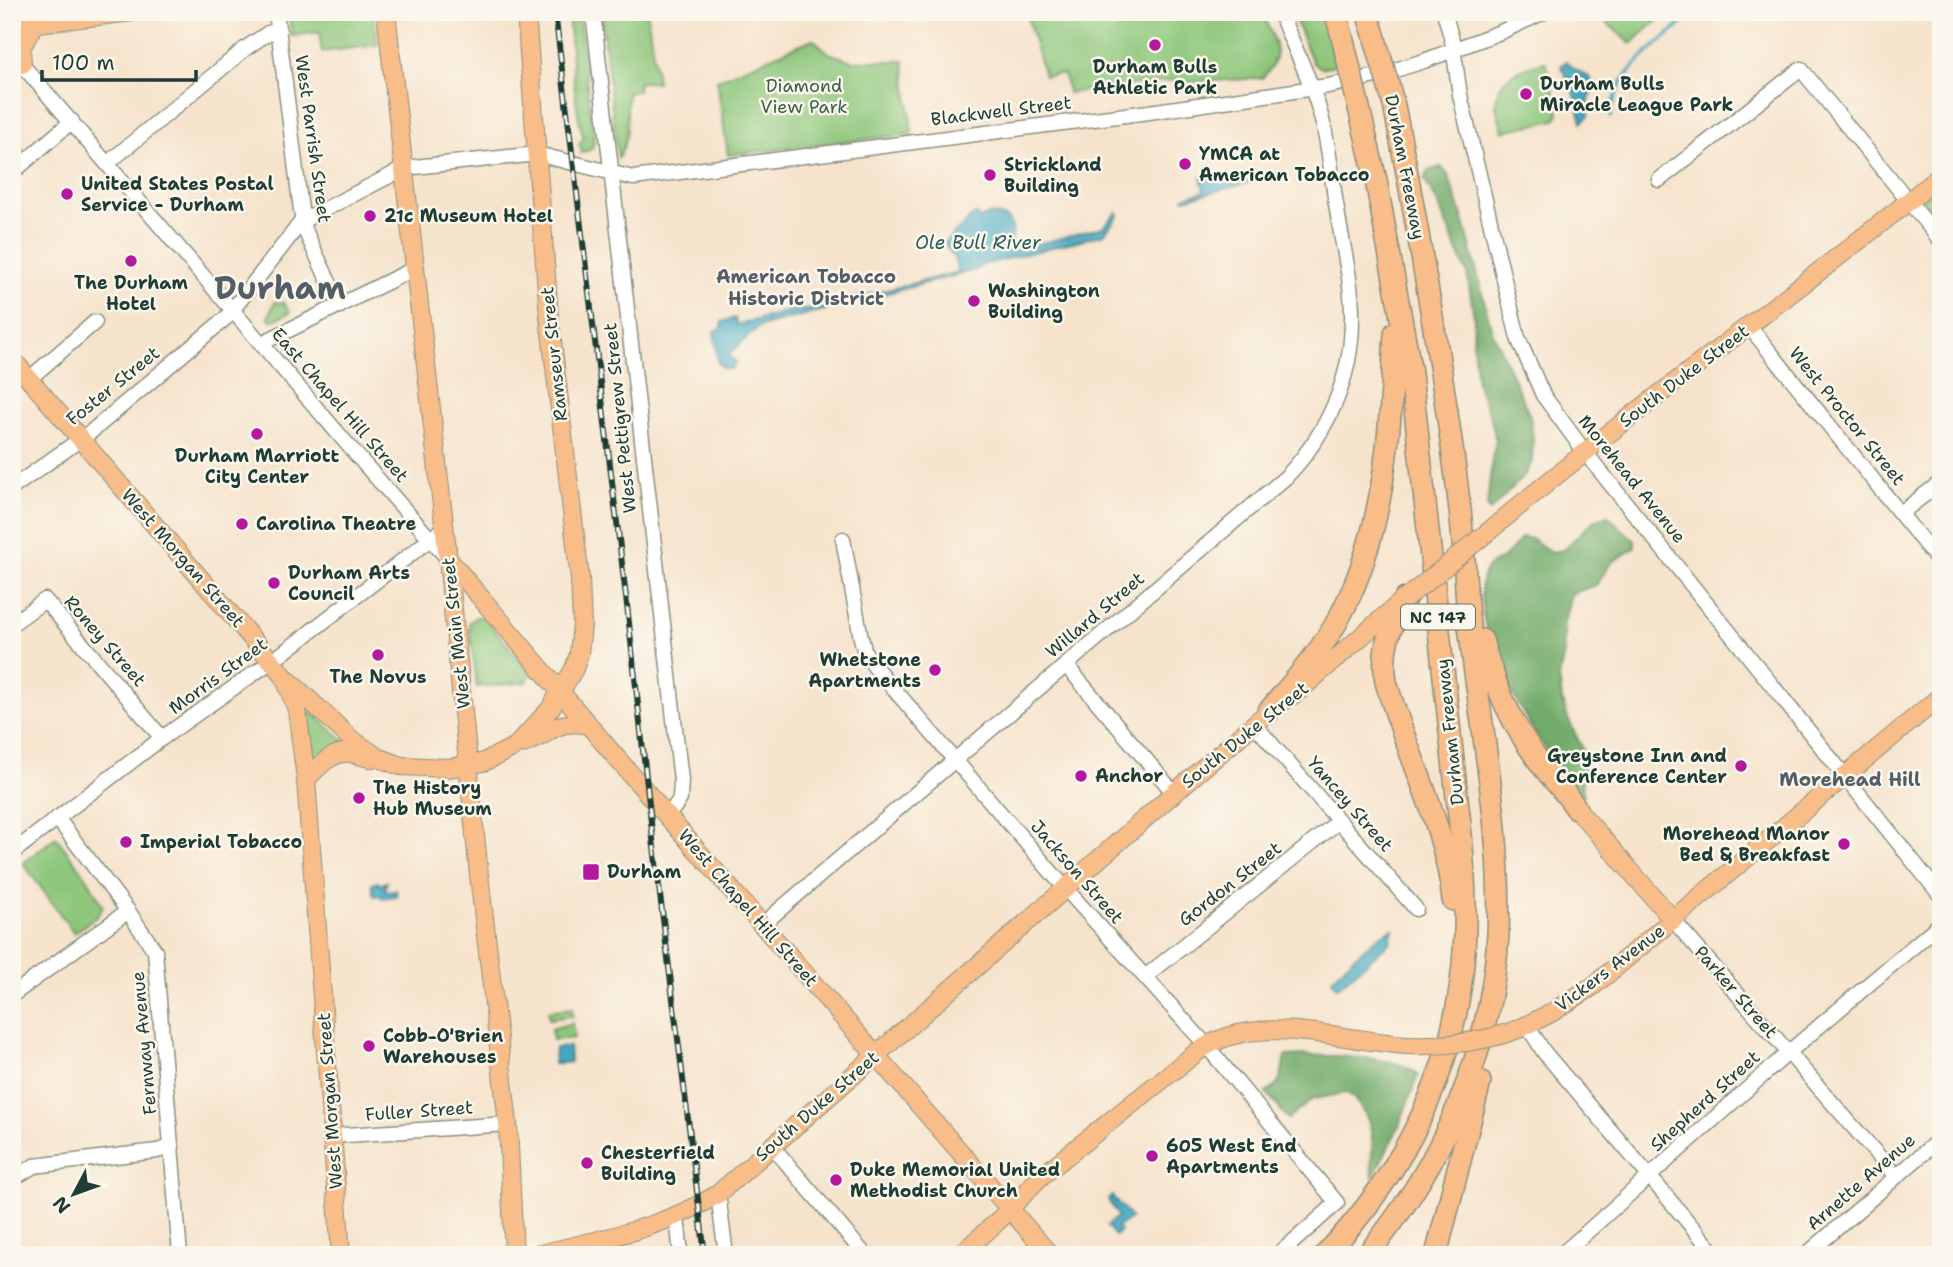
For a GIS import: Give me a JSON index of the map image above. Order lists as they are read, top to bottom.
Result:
{
  "streets": {
    "highway": ["Durham Freeway", "NC 147"],
    "main road": [
      "Ramseur Street",
      "South Duke Street",
      "West Morgan Street",
      "West Main Street",
      "West Chapel Hill Street",
      "Vickers Avenue",
      "Parker Street"
    ],
    "street": [
      "Blackwell Street",
      "West Parrish Street",
      "Foster Street",
      "East Chapel Hill Street",
      "West Proctor Street",
      "West Pettigrew Street",
      "Morehead Avenue",
      "Willard Street",
      "Roney Street",
      "Morris Street",
      "Yancey Street",
      "Jackson Street",
      "Gordon Street",
      "Fernway Avenue",
      "Shepherd Street",
      "Fuller Street",
      "Arnette Avenue"
    ]
  },
  "crossings": [
    ["Blackwell Street", "Ramseur Street"],
    ["Blackwell Street", "West Pettigrew Street"],
    ["Blackwell Street", "Morehead Avenue"],
    ["Blackwell Street", "Willard Street"],
    ["West Parrish Street", "Foster Street"],
    ["Ramseur Street", "West Chapel Hill Street"],
    ["South Duke Street", "West Proctor Street"],
    ["South Duke Street", "Morehead Avenue"],
    ["South Duke Street", "Yancey Street"],
    ["South Duke Street", "Jackson Street"],
    ["South Duke Street", "West Chapel Hill Street"],
    ["Foster Street", "East Chapel Hill Street"],
    ["Foster Street", "West Morgan Street"],
    ["East Chapel Hill Street", "West Main Street"],
    ["East Chapel Hill Street", "Morris Street"],
    ["West Pettigrew Street", "West Chapel Hill Street"],
    ["Morehead Avenue", "Vickers Avenue"],
    ["West Morgan Street", "Morris Street"],
    ["West Morgan Street", "Fuller Street"],
    ["Willard Street", "Jackson Street"],
    ["Willard Street", "West Chapel Hill Street"],
    ["West Main Street", "Morris Street"],
    ["West Main Street", "West Chapel Hill Street"],
    ["West Main Street", "Fuller Street"],
    ["Roney Street", "Morris Street"],
    ["Morris Street", "Fernway Avenue"],
    ["Yancey Street", "Gordon Street"],
    ["Jackson Street", "Gordon Street"],
    ["Jackson Street", "Vickers Avenue"],
    ["West Chapel Hill Street", "Vickers Avenue"],
    ["Vickers Avenue", "Parker Street"],
    ["Parker Street", "Shepherd Street"],
    ["Parker Street", "Arnette Avenue"]
  ],
  "districts": ["American Tobacco Historic District", "Durham", "Morehead Hill"],
  "water": ["Ole Bull River"],
  "parks": ["Diamond View Park"],
  "places": {
    "other": [
      "Durham Bulls Athletic Park",
      "Durham Bulls Miracle League Park",
      "YMCA at American Tobacco",
      "Strickland Building",
      "United States Postal Service - Durham",
      "21c Museum Hotel",
      "The Durham Hotel",
      "Washington Building",
      "Durham Marriott City Center",
      "Carolina Theatre",
      "Durham Arts Council",
      "The Novus",
      "Whetstone Apartments",
      "Greystone Inn and Conference Center",
      "Anchor",
      "The History Hub Museum",
      "Imperial Tobacco",
      "Morehead Manor Bed & Breakfast",
      "Cobb-O'Brien Warehouses",
      "605 West End Apartments",
      "Chesterfield Building",
      "Duke Memorial United Methodist Church"
    ],
    "transit": ["Durham"]
  },
  "scale_bar": "100 m",
  "north": "bottom left"
}
